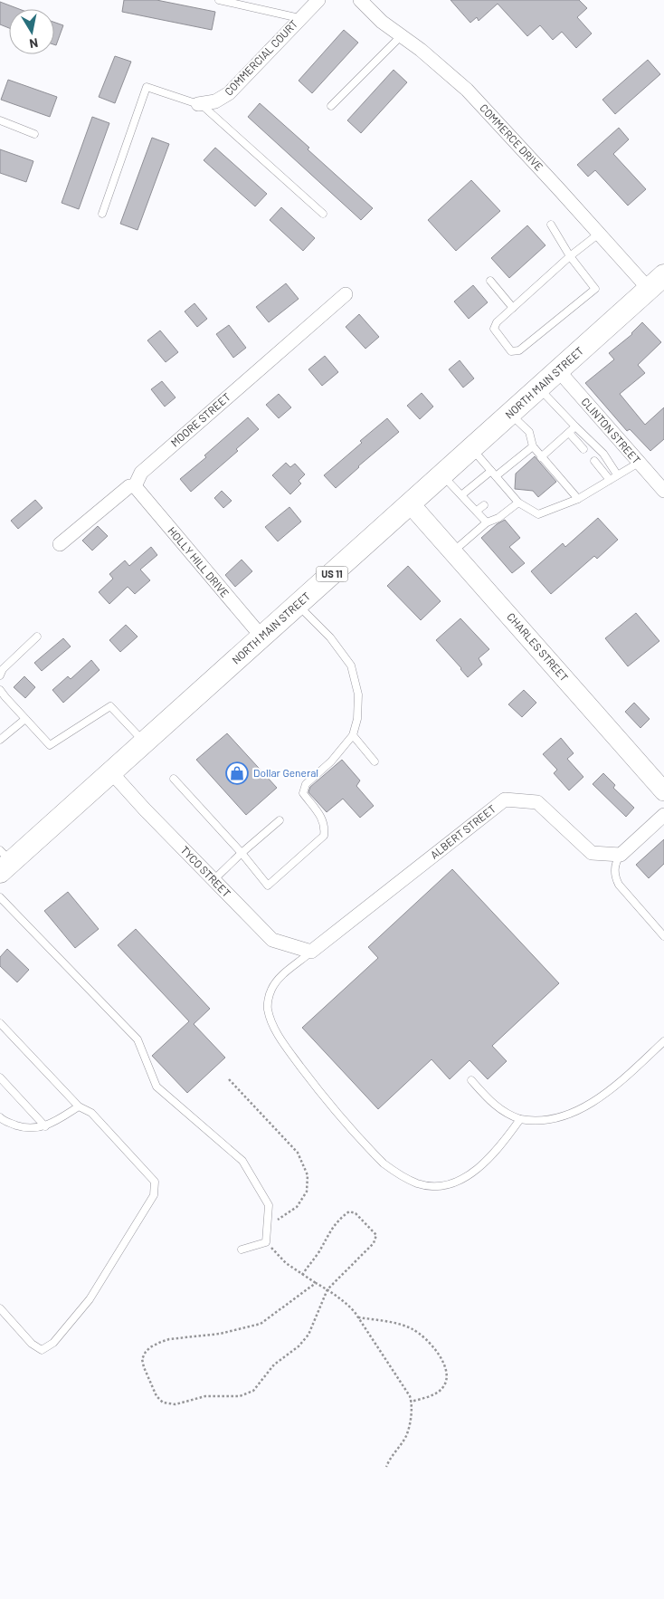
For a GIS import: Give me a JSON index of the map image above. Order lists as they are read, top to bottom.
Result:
{
  "streets": {
    "main road": ["NORTH MAIN STREET", "US 11"],
    "street": [
      "COMMERCIAL COURT",
      "COMMERCE DRIVE",
      "MOORE STREET",
      "CLINTON STREET",
      "HOLLY HILL DRIVE",
      "CHARLES STREET",
      "ALBERT STREET",
      "TYCO STREET"
    ]
  },
  "crossings": [
    ["COMMERCE DRIVE", "NORTH MAIN STREET"],
    ["NORTH MAIN STREET", "CLINTON STREET"],
    ["NORTH MAIN STREET", "HOLLY HILL DRIVE"],
    ["NORTH MAIN STREET", "CHARLES STREET"],
    ["NORTH MAIN STREET", "TYCO STREET"],
    ["MOORE STREET", "HOLLY HILL DRIVE"],
    ["ALBERT STREET", "TYCO STREET"]
  ],
  "places": {
    "shop": ["Dollar General"]
  },
  "north": "bottom"
}
